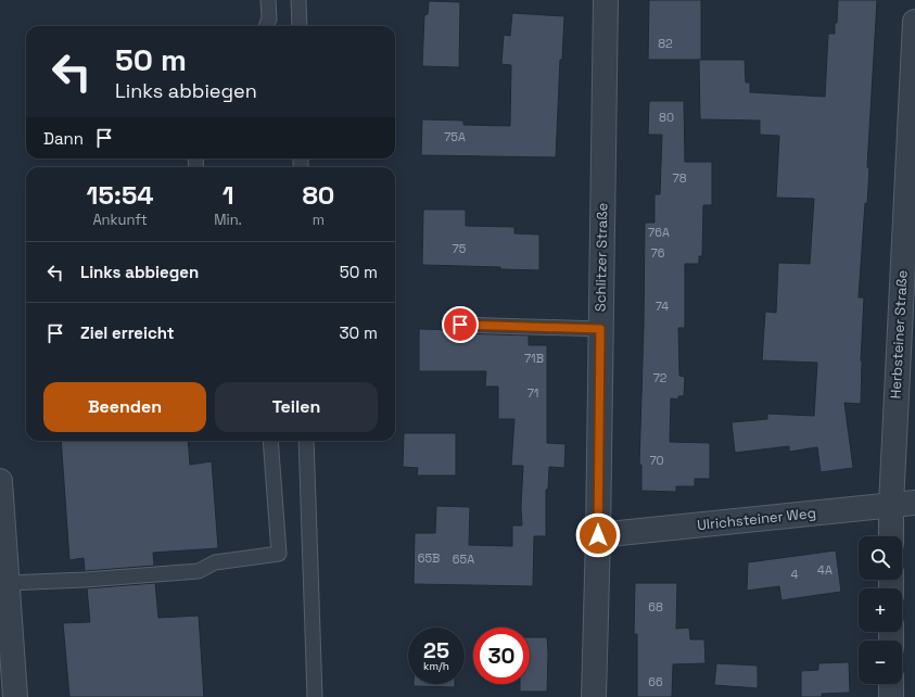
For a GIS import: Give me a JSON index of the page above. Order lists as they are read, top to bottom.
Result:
{
  "streets": {
    "street": ["Schlitzer Straße", "Herbsteiner Straße", "Ulrichsteiner Weg"]
  },
  "crossings": [
    ["Schlitzer Straße", "Ulrichsteiner Weg"],
    ["Herbsteiner Straße", "Ulrichsteiner Weg"]
  ],
  "house_numbers": [
    "82",
    "80",
    "75A",
    "78",
    "76A",
    "75",
    "76",
    "74",
    "71B",
    "72",
    "71",
    "70",
    "65B",
    "65A",
    "4A",
    "4",
    "68",
    "66"
  ],
  "page": {
    "turn": ["50 m", "Links abbiegen"],
    "then": "Dann",
    "eta": [
      "15:54",
      "Ankunft",
      "1",
      "Min.",
      "80",
      "m"
    ],
    "list": [
      {
        "name": "Links abbiegen",
        "value": "50 m"
      },
      {
        "name": "Ziel erreicht",
        "value": "30 m"
      }
    ],
    "buttons": ["Beenden", "Teilen"],
    "map_buttons": ["+", "−"],
    "speed": "25 km/h",
    "limit": "30"
  }
}
